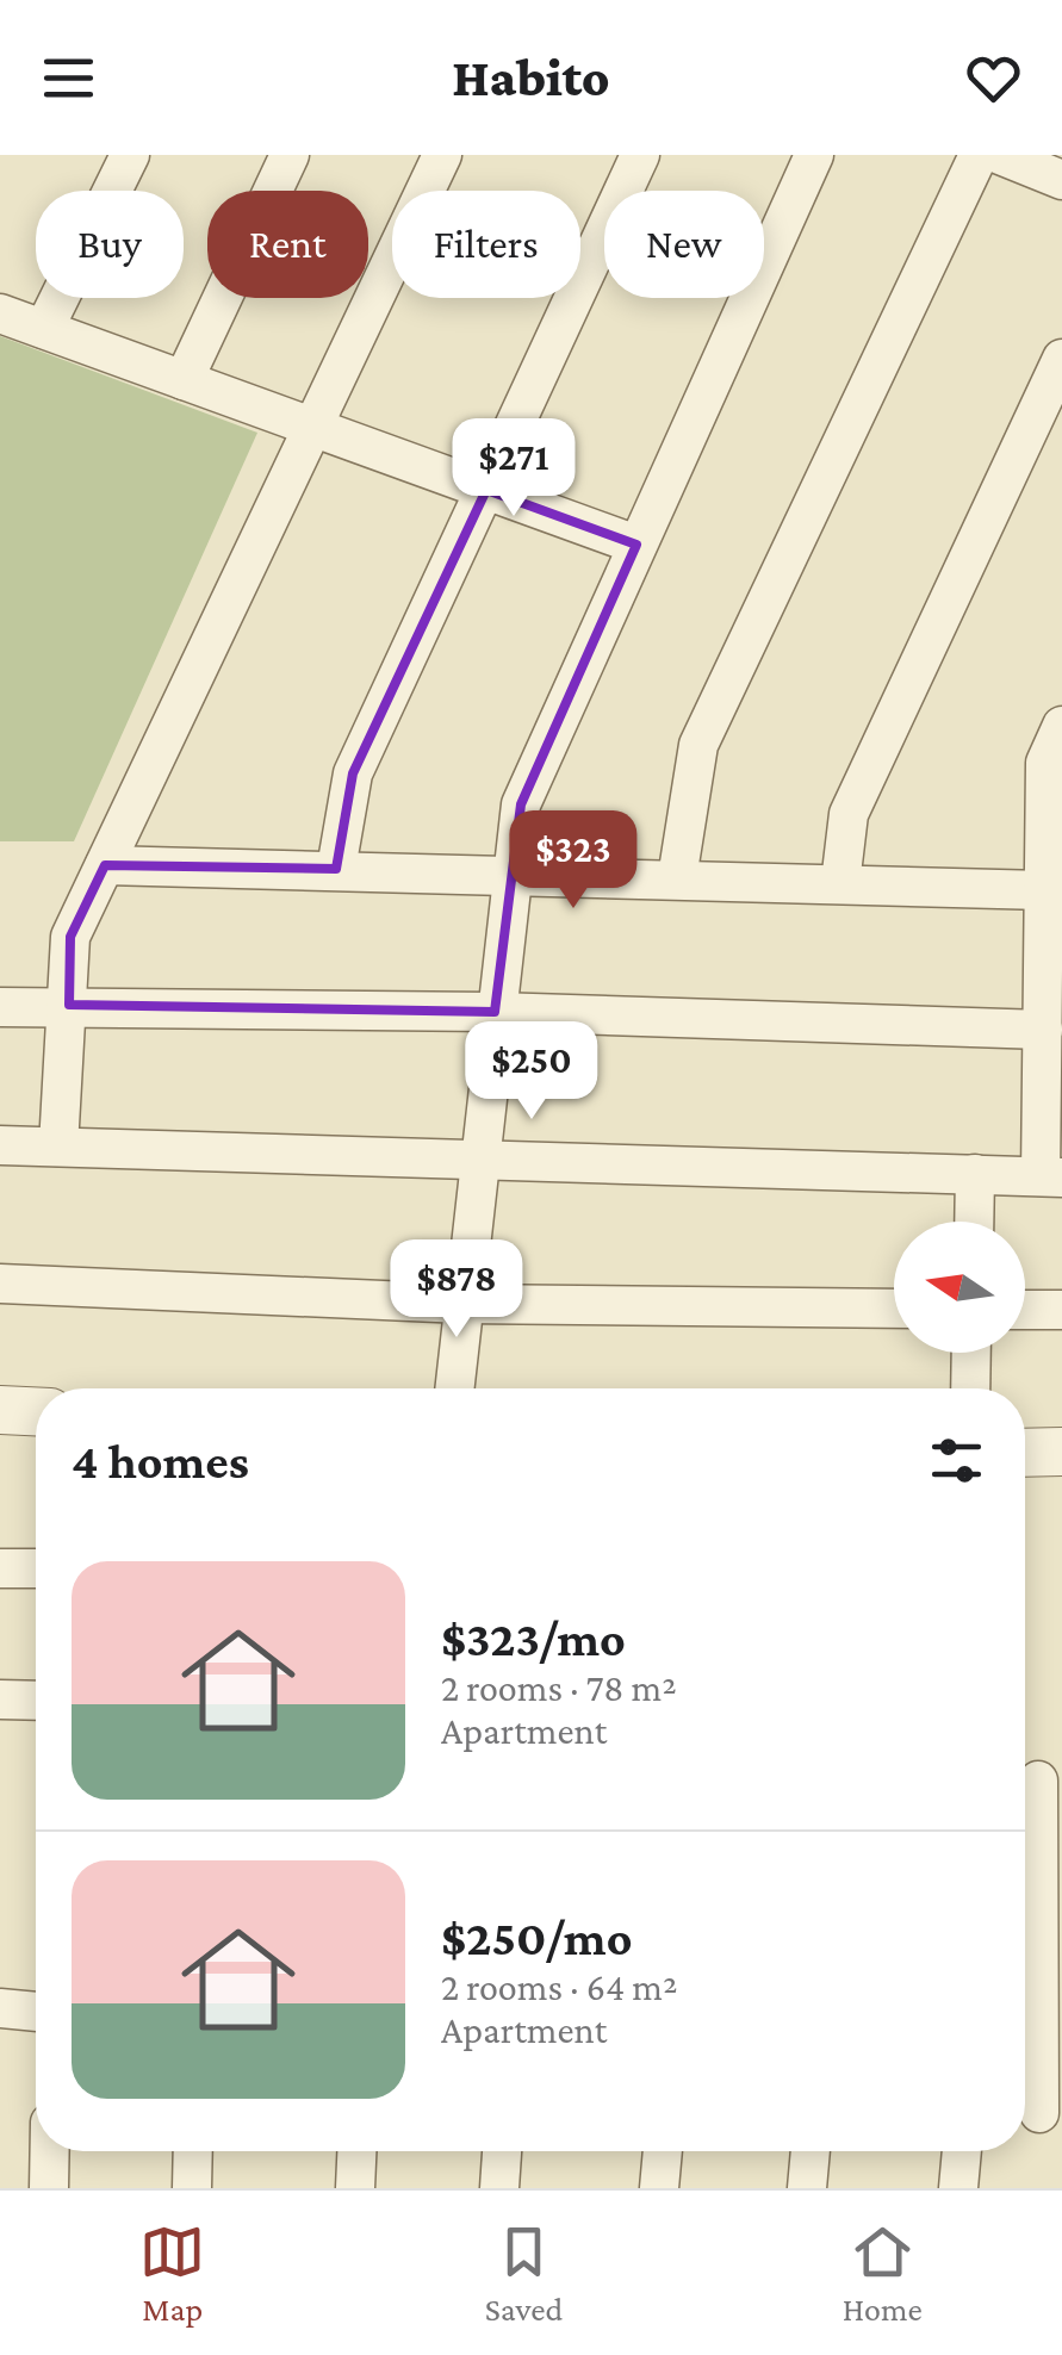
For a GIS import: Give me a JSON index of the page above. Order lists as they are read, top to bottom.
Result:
{
  "north": "left",
  "page": {
    "header": "Habito",
    "chip": [
      "Buy",
      "Rent",
      "Filters",
      "New"
    ],
    "price": [
      "$271",
      "$323",
      "$250",
      "$878"
    ],
    "heading": "4 homes",
    "list": [
      {
        "name": "$323/mo",
        "note": "2 rooms · 78 m² · Apartment"
      },
      {
        "name": "$250/mo",
        "note": "2 rooms · 64 m² · Apartment"
      }
    ],
    "tabs": ["Map", "Saved", "Home"]
  }
}
